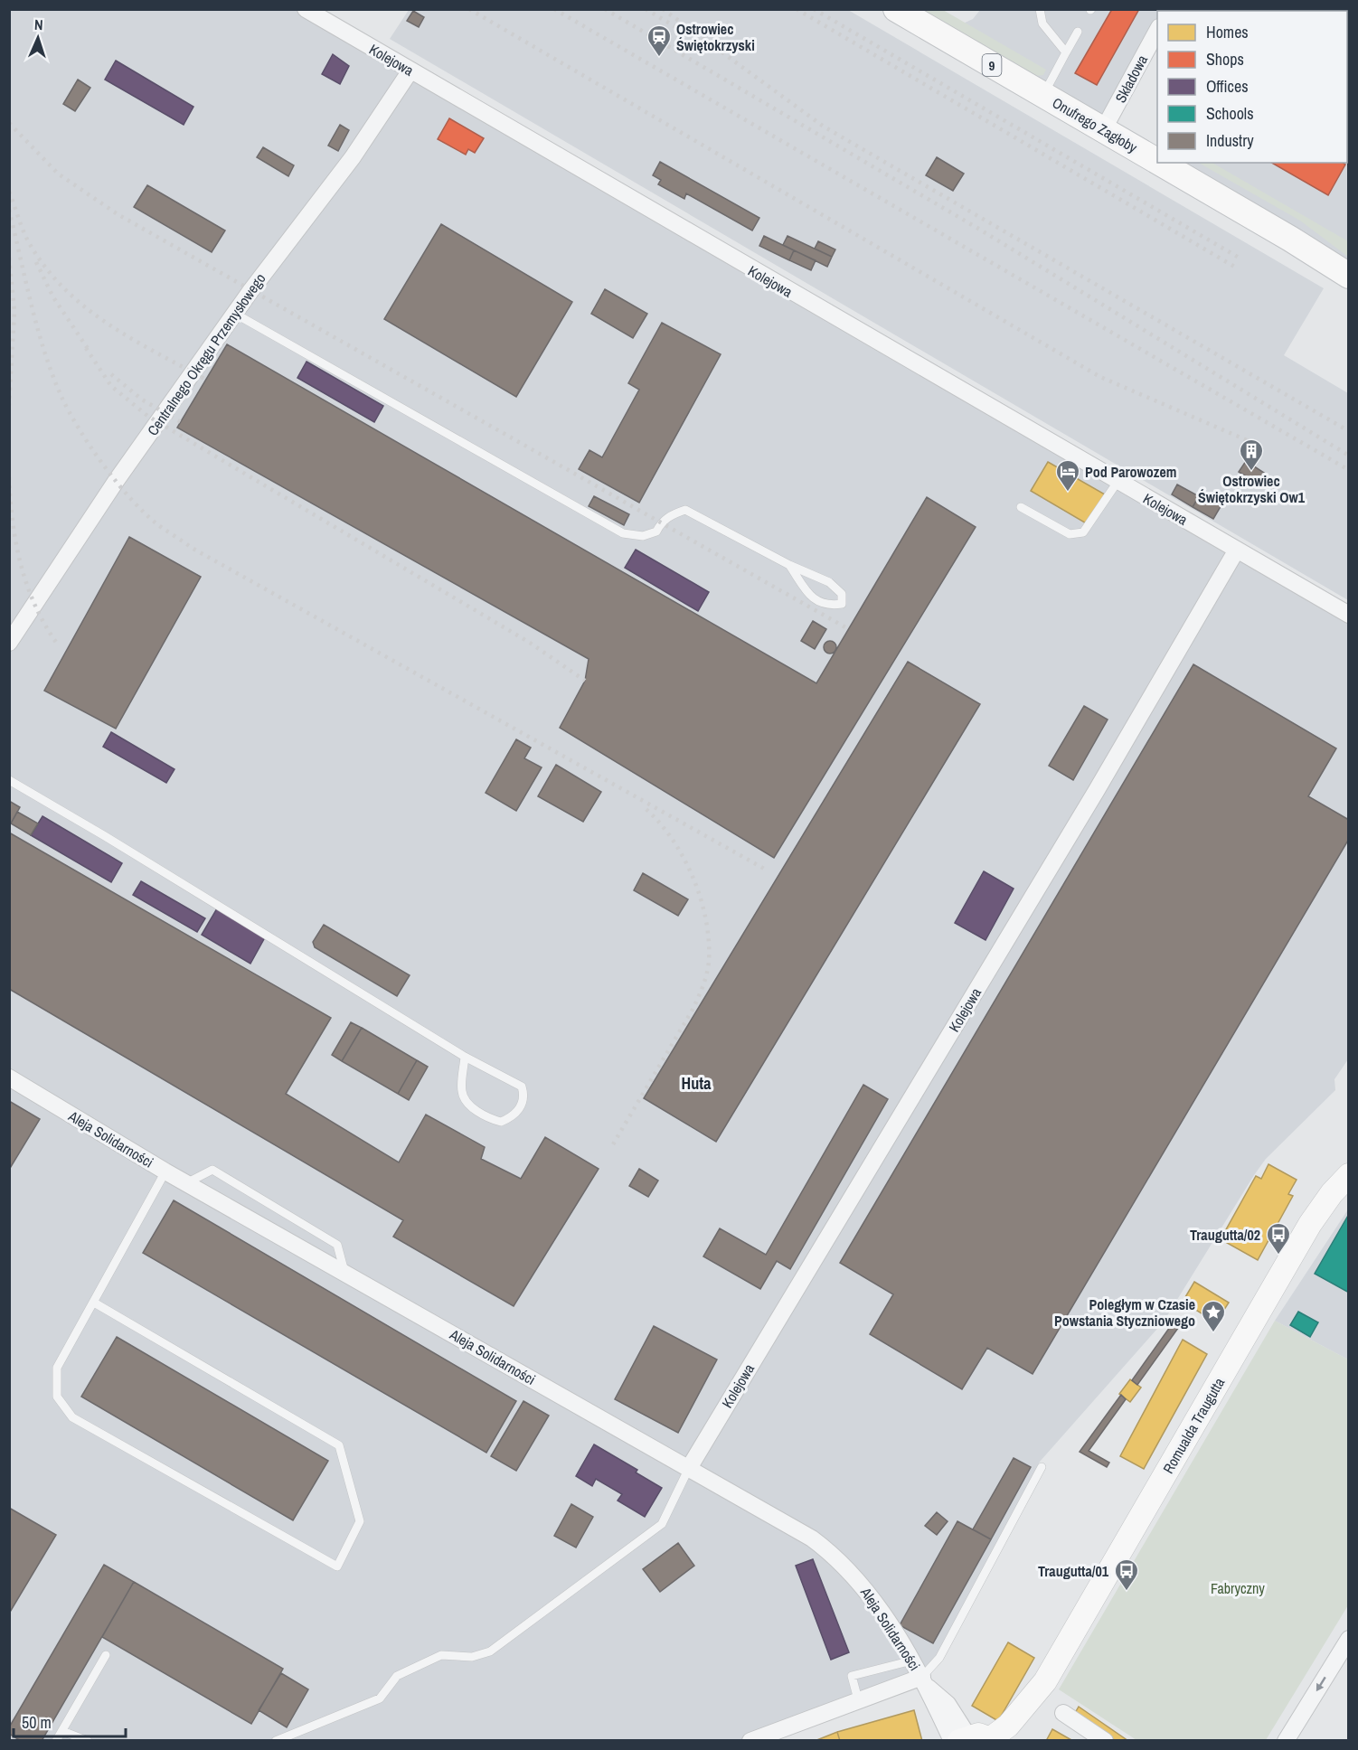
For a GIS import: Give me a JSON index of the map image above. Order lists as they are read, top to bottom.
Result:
{
  "streets": {
    "main road": ["9", "Onufrego Zagłoby", "Romualda Traugutta"],
    "street": [
      "Kolejowa",
      "Składowa",
      "Centralnego Okręgu Przemysłowego",
      "Aleja Solidarności"
    ]
  },
  "crossings": [
    ["Kolejowa", "Centralnego Okręgu Przemysłowego"],
    ["Kolejowa", "Aleja Solidarności"],
    ["Składowa", "Onufrego Zagłoby"]
  ],
  "districts": ["Huta"],
  "parks": ["Fabryczny"],
  "places": {
    "station": ["Ostrowiec Świętokrzyski"],
    "building": ["Ostrowiec Świętokrzyski Ow1"],
    "hotel": ["Pod Parowozem"],
    "bus stop": ["Traugutta/02", "Traugutta/01"],
    "place": ["Poległym w Czasie Powstania Styczniowego"]
  },
  "legend": [
    "Homes",
    "Shops",
    "Offices",
    "Schools",
    "Industry"
  ],
  "scale_bar": "50 m",
  "north": "top"
}
